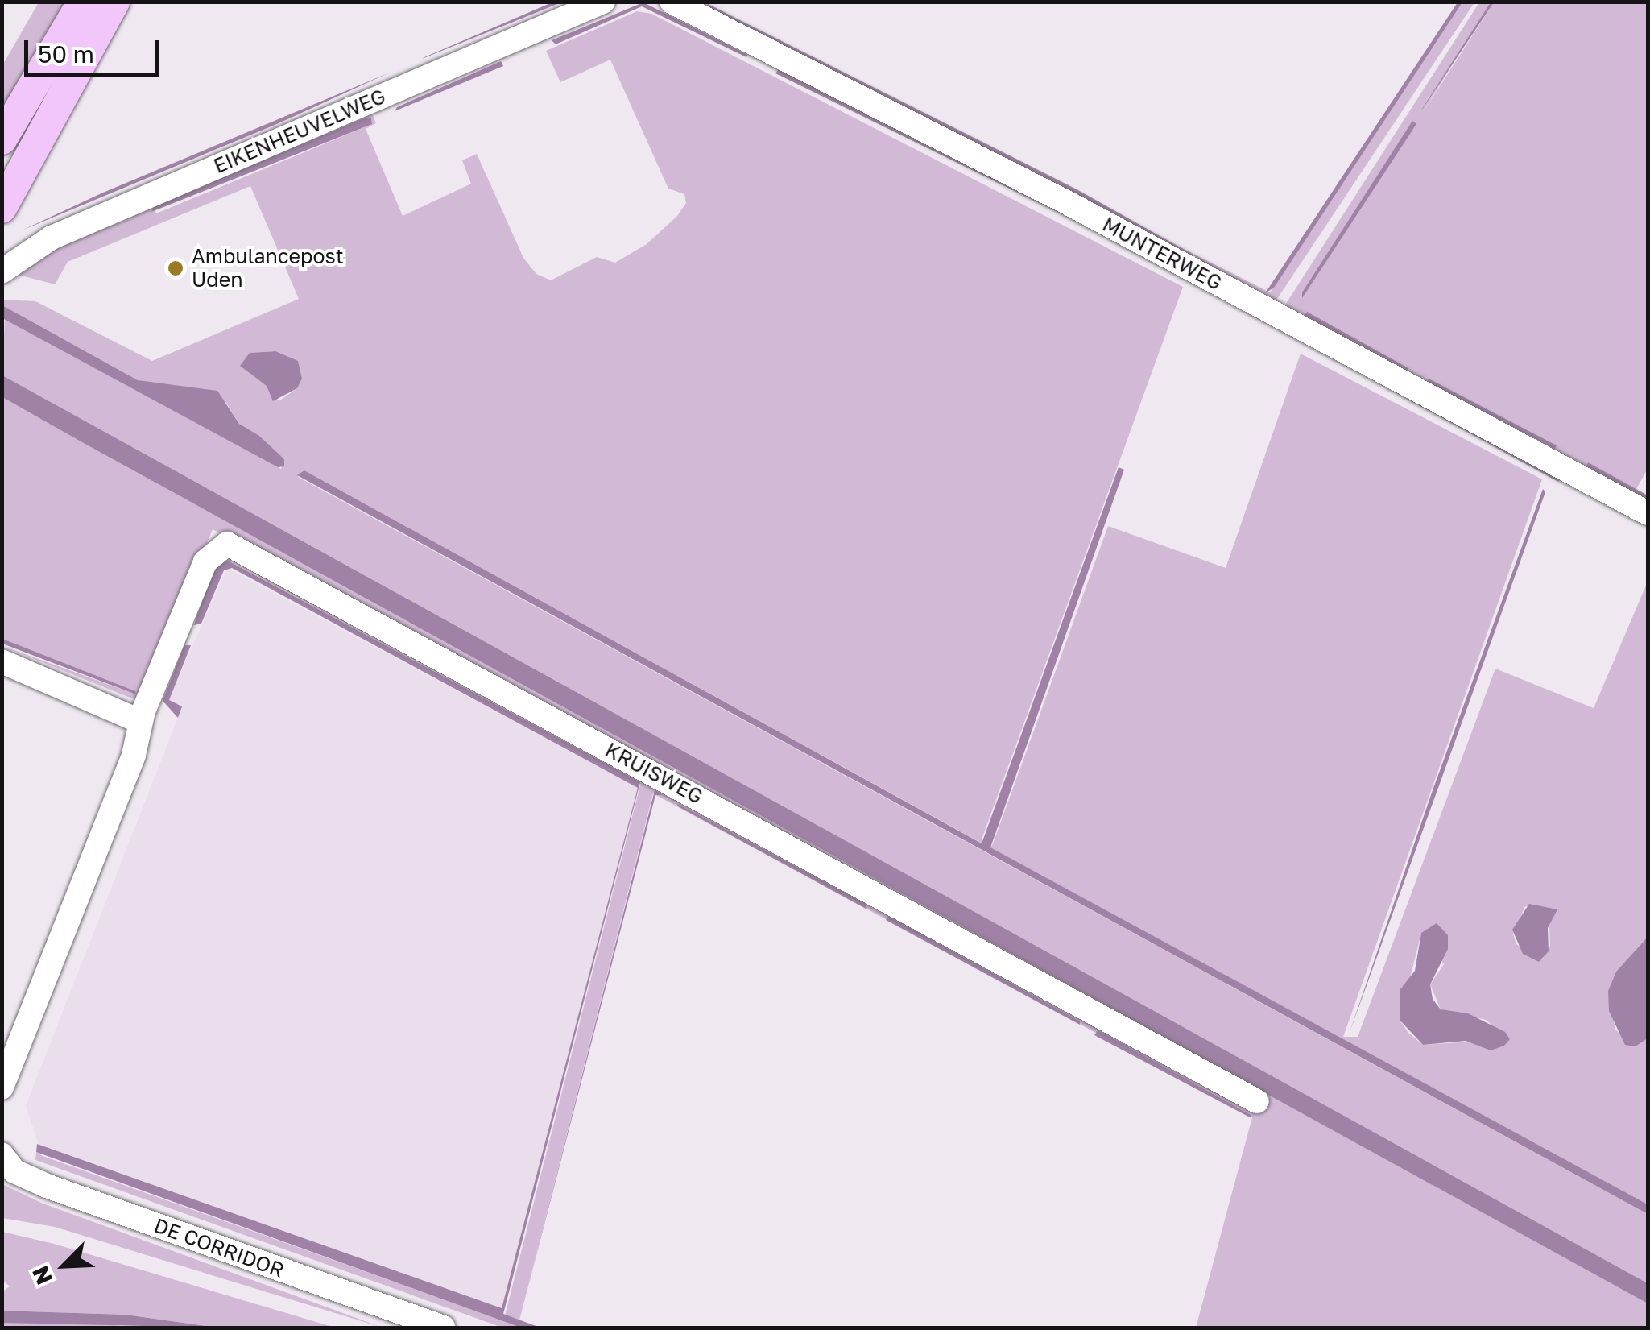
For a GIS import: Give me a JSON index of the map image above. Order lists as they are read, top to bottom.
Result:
{
  "streets": {
    "street": [
      "EIKENHEUVELWEG",
      "MUNTERWEG",
      "KRUISWEG",
      "DE CORRIDOR"
    ]
  },
  "places": ["Ambulancepost Uden"],
  "scale_bar": "50 m",
  "north": "bottom left"
}
